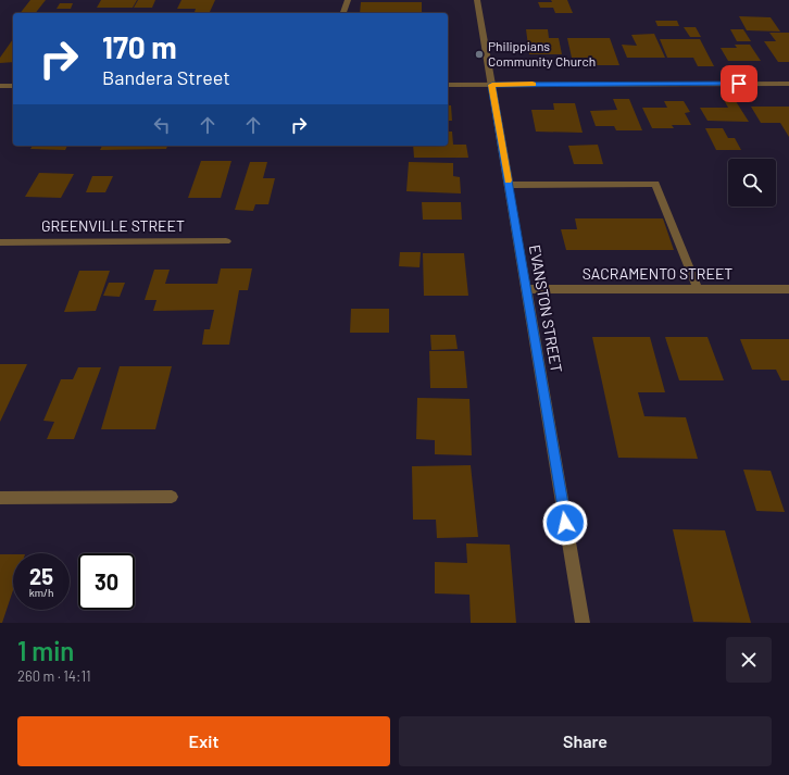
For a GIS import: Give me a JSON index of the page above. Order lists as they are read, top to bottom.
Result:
{
  "streets": {
    "street": ["GREENVILLE STREET", "SACRAMENTO STREET", "EVANSTON STREET"]
  },
  "crossings": [
    ["SACRAMENTO STREET", "EVANSTON STREET"]
  ],
  "places": ["Philippians Community Church"],
  "page": {
    "turn": ["170 m", "Bandera Street"],
    "speed": "25 km/h",
    "limit": "30",
    "heading": ["1 min", "260 m · 14:11"],
    "buttons": ["Exit", "Share"]
  }
}
